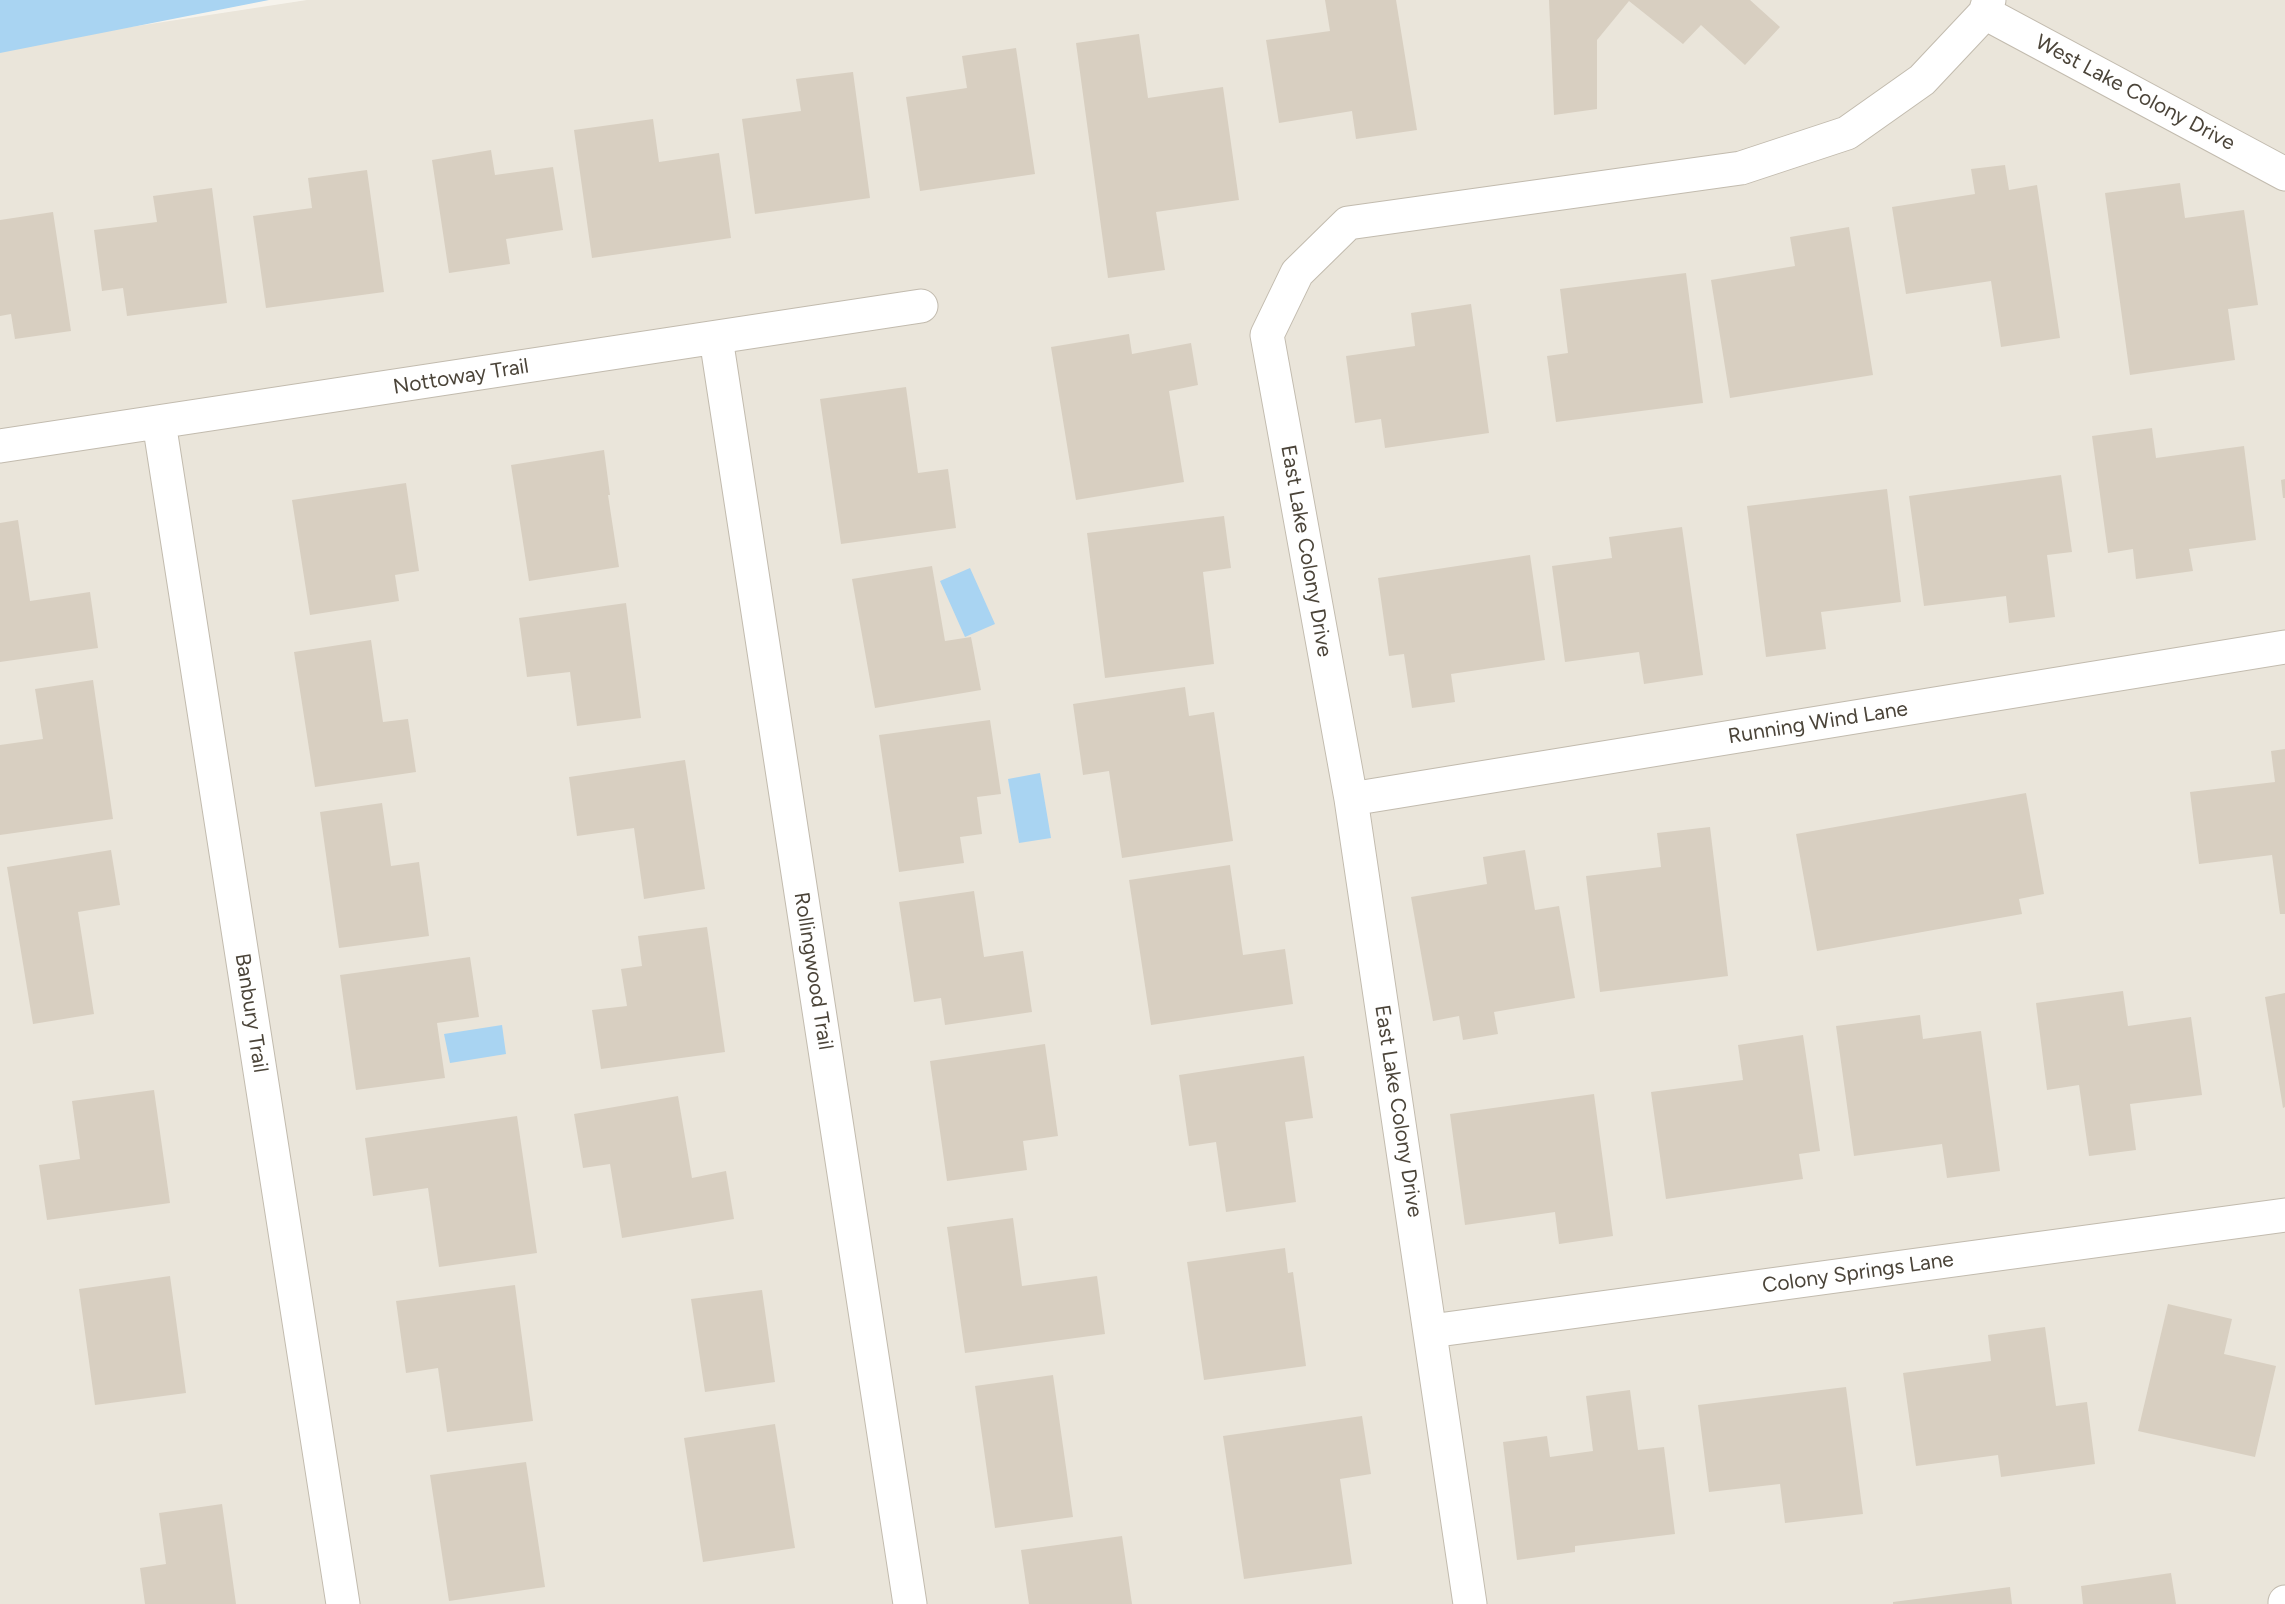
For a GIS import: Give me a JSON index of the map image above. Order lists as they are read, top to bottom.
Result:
{
  "streets": {
    "street": [
      "West Lake Colony Drive",
      "Nottoway Trail",
      "East Lake Colony Drive",
      "Running Wind Lane",
      "Rollingwood Trail",
      "Banbury Trail",
      "Colony Springs Lane"
    ]
  },
  "crossings": [
    ["West Lake Colony Drive", "East Lake Colony Drive"],
    ["Nottoway Trail", "Rollingwood Trail"],
    ["Nottoway Trail", "Banbury Trail"],
    ["East Lake Colony Drive", "Running Wind Lane"],
    ["East Lake Colony Drive", "Colony Springs Lane"]
  ]
}
